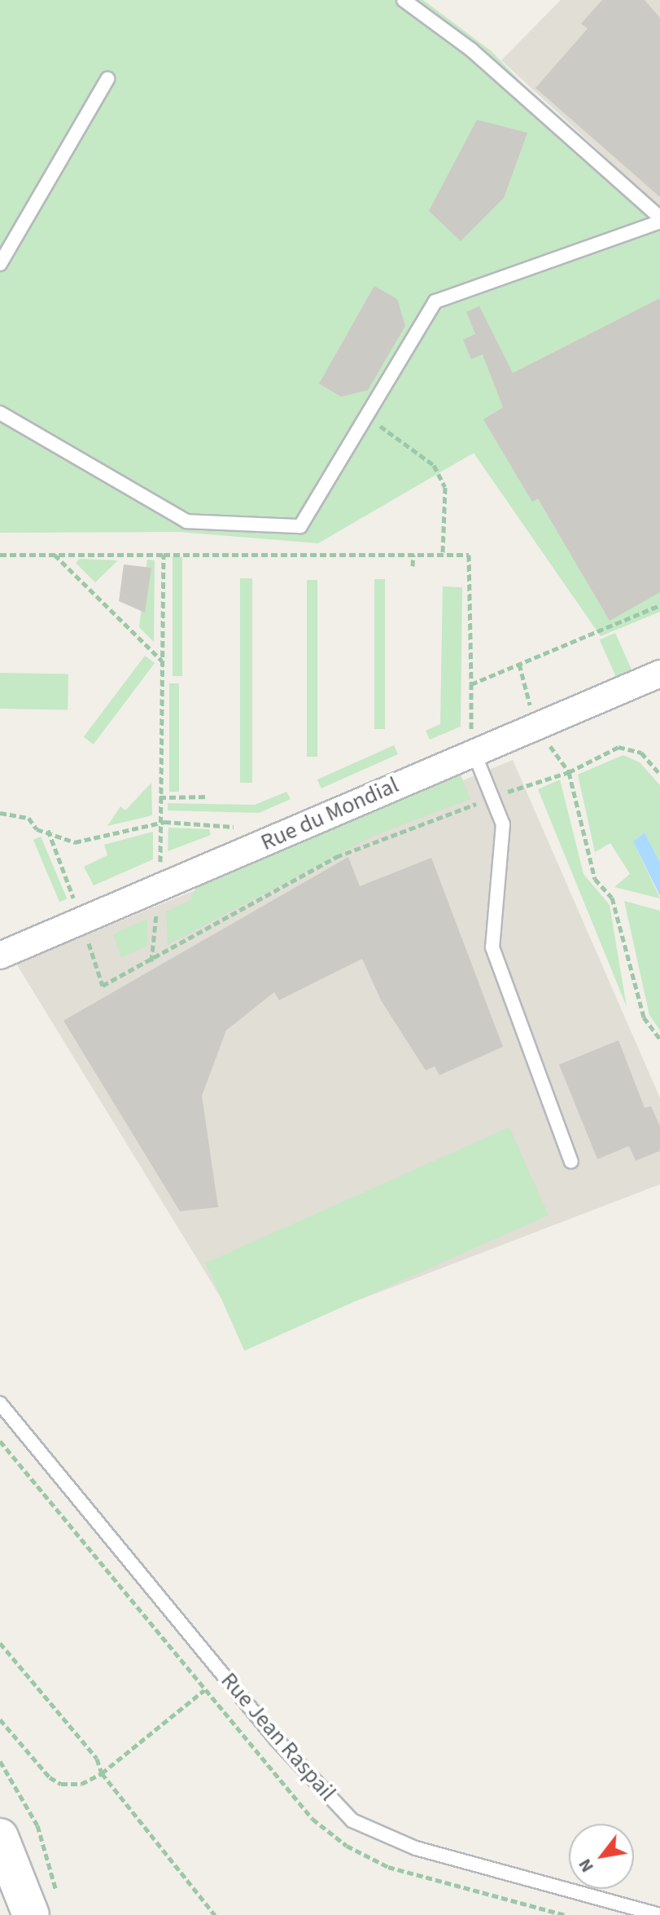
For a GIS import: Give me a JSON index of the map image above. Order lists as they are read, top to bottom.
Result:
{
  "streets": {
    "street": ["Rue du Mondial"],
    "lane": ["Rue Jean Raspail"]
  },
  "north": "bottom left"
}
